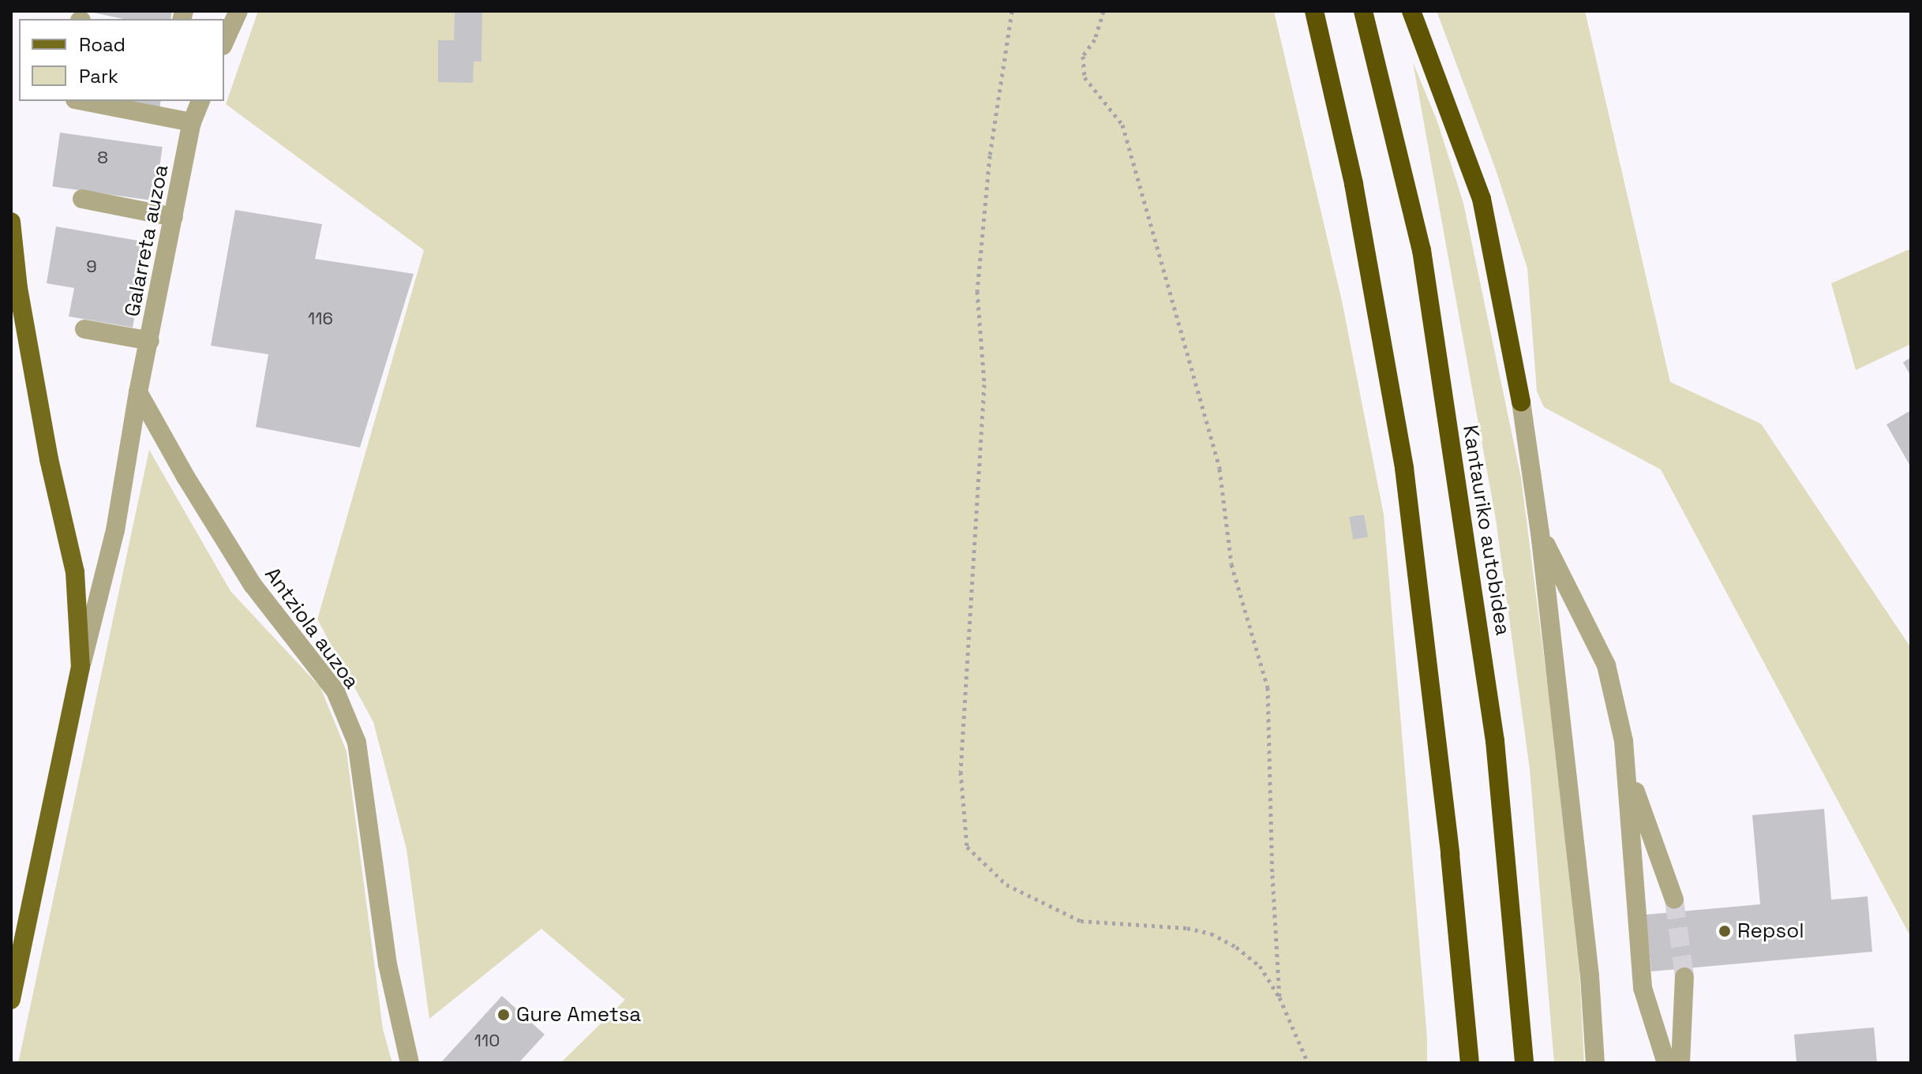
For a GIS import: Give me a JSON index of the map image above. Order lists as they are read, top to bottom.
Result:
{
  "streets": {
    "highway": ["Kantauriko autobidea"],
    "street": ["Galarreta auzoa", "Antziola auzoa"]
  },
  "crossings": [
    ["Galarreta auzoa", "Antziola auzoa"]
  ],
  "places": ["Repsol", "Gure Ametsa"],
  "house_numbers": [
    "8",
    "9",
    "116",
    "110"
  ],
  "legend": ["Road", "Park"]
}
